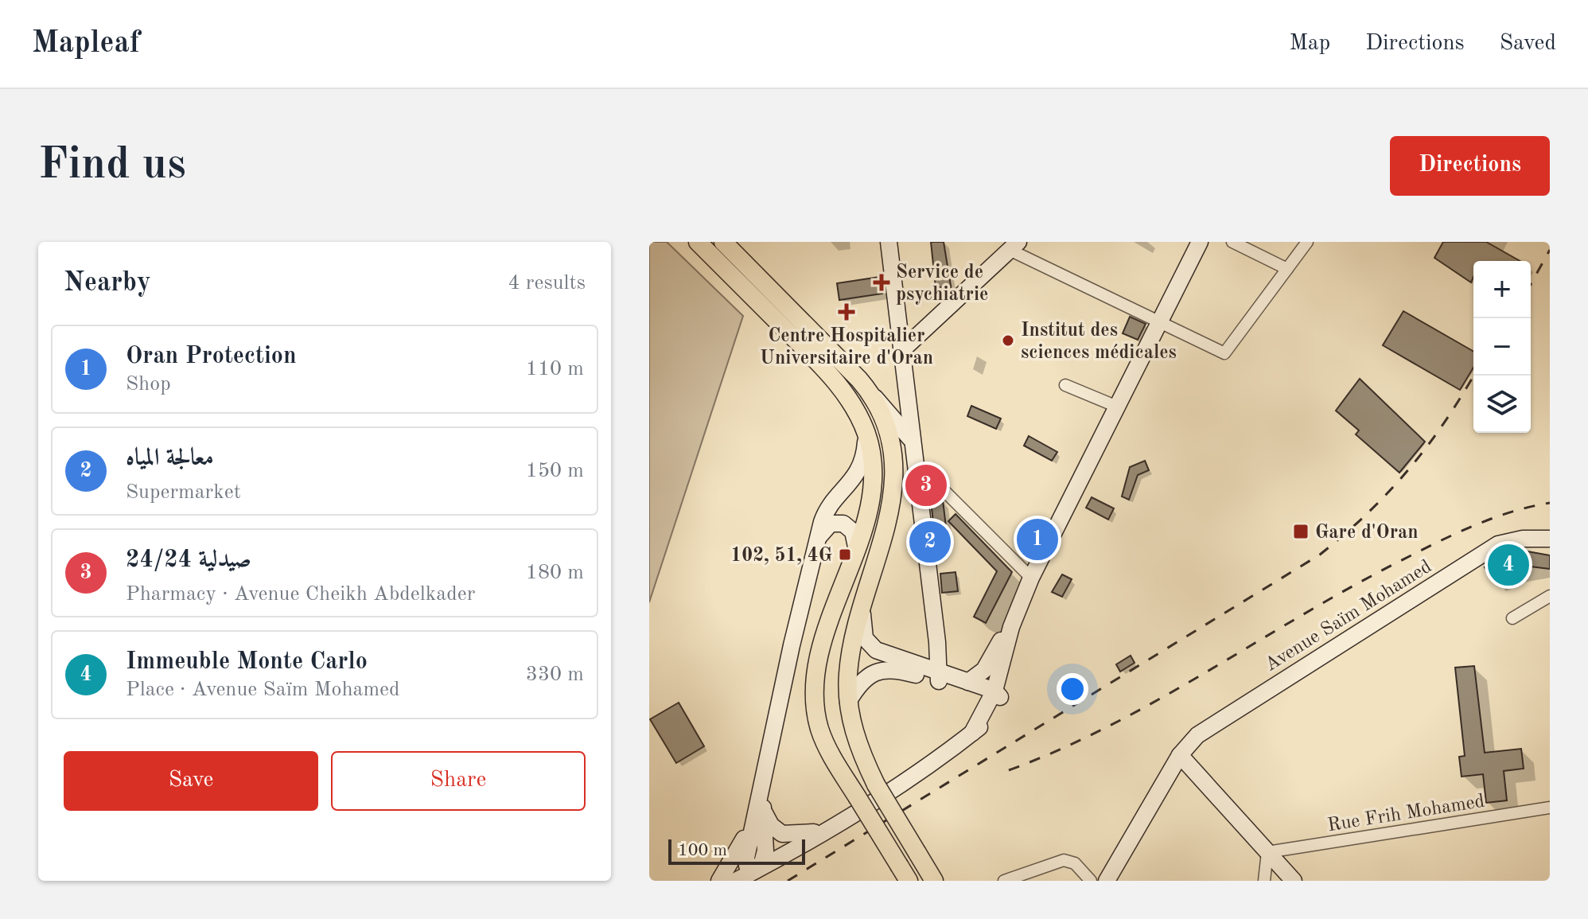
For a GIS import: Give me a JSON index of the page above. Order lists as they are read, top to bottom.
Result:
{
  "streets": {
    "street": ["Avenue Saïm Mohamed", "Rue Frih Mohamed"]
  },
  "places": {
    "health": ["Service de psychiatrie", "Centre Hospitalier Universitaire d'Oran"],
    "other": ["Institut des sciences médicales"],
    "transit": ["Gare d'Oran", "102, 51, 4G"]
  },
  "scale_bar": "100 m",
  "page": {
    "header": "Mapleaf",
    "nav": ["Map", "Directions", "Saved"],
    "buttons": [
      "Directions",
      ["Save", "Share"]
    ],
    "title": "Find us",
    "heading": ["Nearby", "4 results"],
    "map_buttons": ["+", "−"],
    "list": [
      {
        "mark": "1",
        "name": "Oran Protection",
        "note": "Shop",
        "value": "110 m"
      },
      {
        "mark": "2",
        "name": "معالجة المياه",
        "note": "Supermarket",
        "value": "150 m"
      },
      {
        "mark": "3",
        "name": "صيدلية 24/24",
        "note": "Pharmacy · Avenue Cheikh Abdelkader",
        "value": "180 m"
      },
      {
        "mark": "4",
        "name": "Immeuble Monte Carlo",
        "note": "Place · Avenue Saïm Mohamed",
        "value": "330 m"
      }
    ],
    "pins": [
      "3",
      "1",
      "2",
      "4"
    ],
    "scale": "100 m"
  }
}
